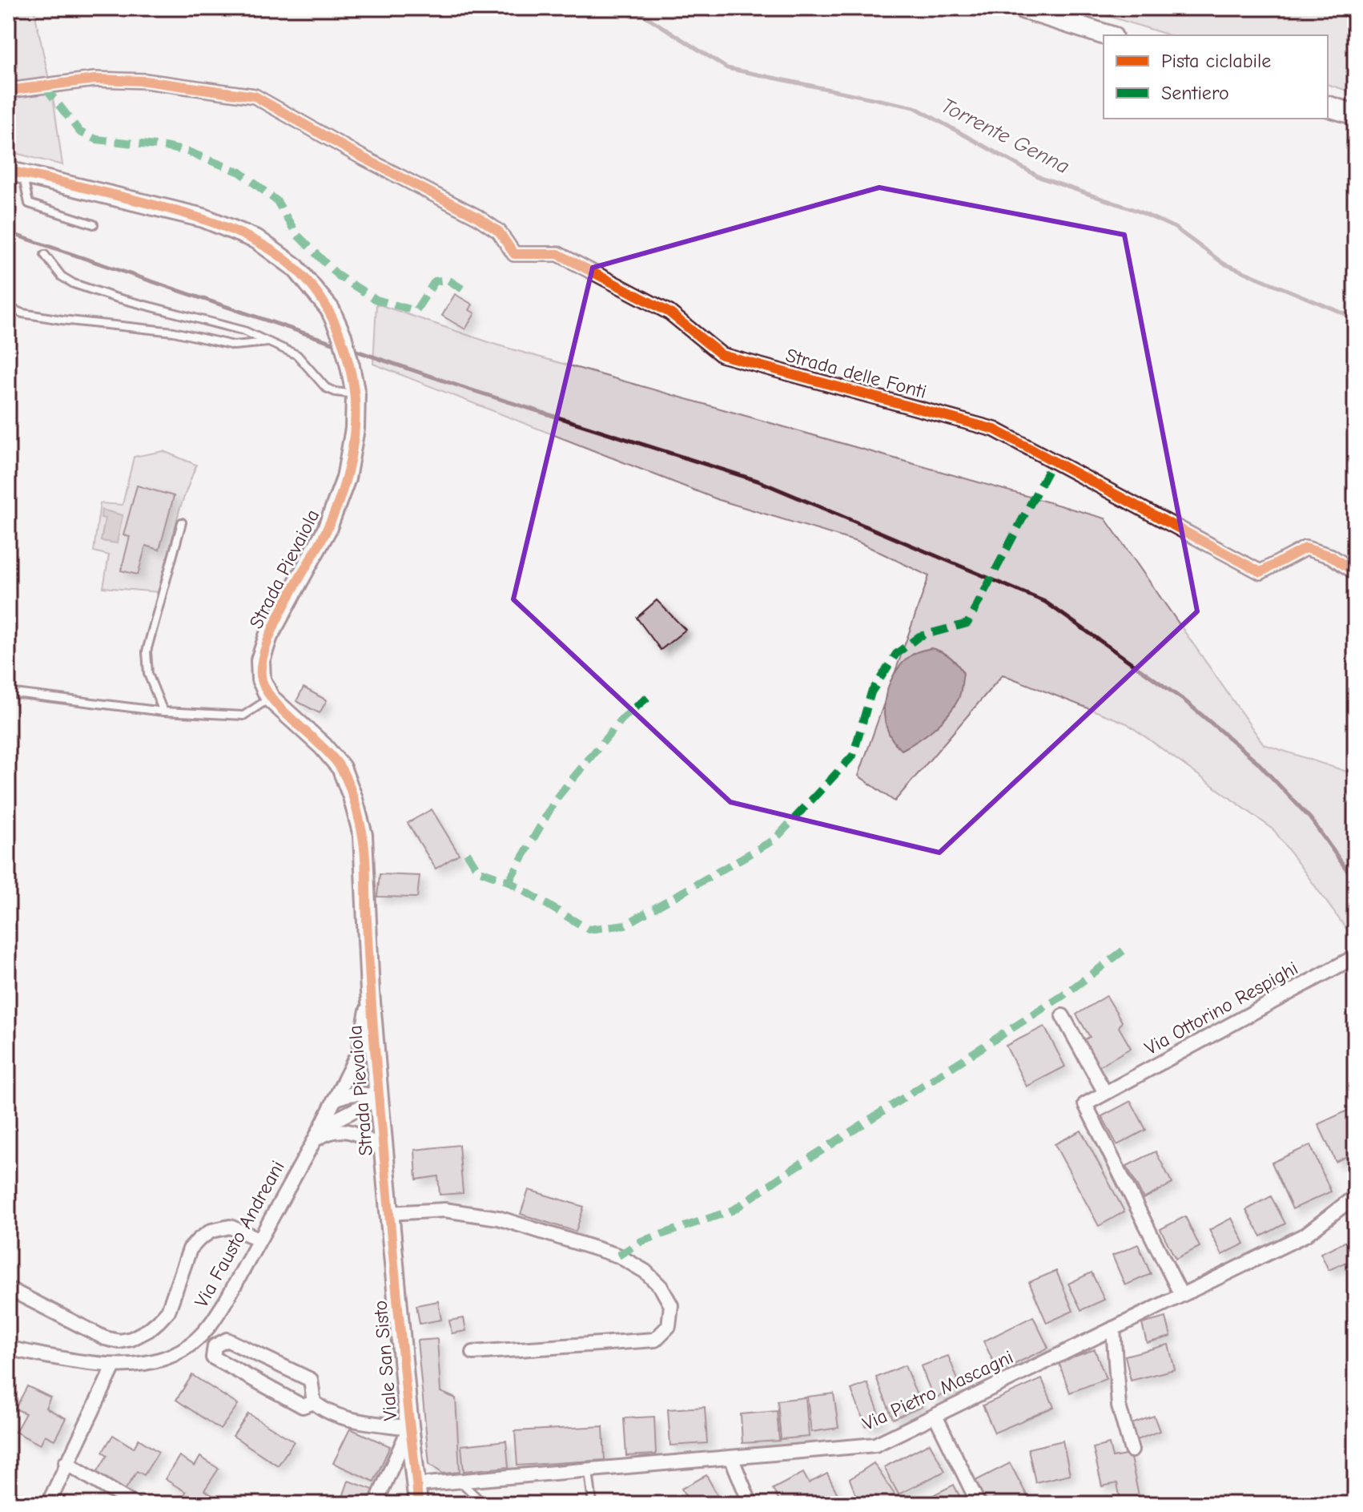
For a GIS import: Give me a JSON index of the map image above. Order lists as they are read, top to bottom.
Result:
{
  "streets": {
    "street": [
      "Strada delle Fonti",
      "Strada Pievaiola",
      "Via Ottorino Respighi",
      "Via Fausto Andreani",
      "Viale San Sisto",
      "Via Pietro Mascagni"
    ]
  },
  "crossings": [
    ["Strada Pievaiola", "Via Fausto Andreani"],
    ["Strada Pievaiola", "Viale San Sisto"],
    ["Via Ottorino Respighi", "Via Pietro Mascagni"],
    ["Viale San Sisto", "Via Pietro Mascagni"]
  ],
  "water": ["Torrente Genna"],
  "legend": ["Pista ciclabile", "Sentiero"]
}
